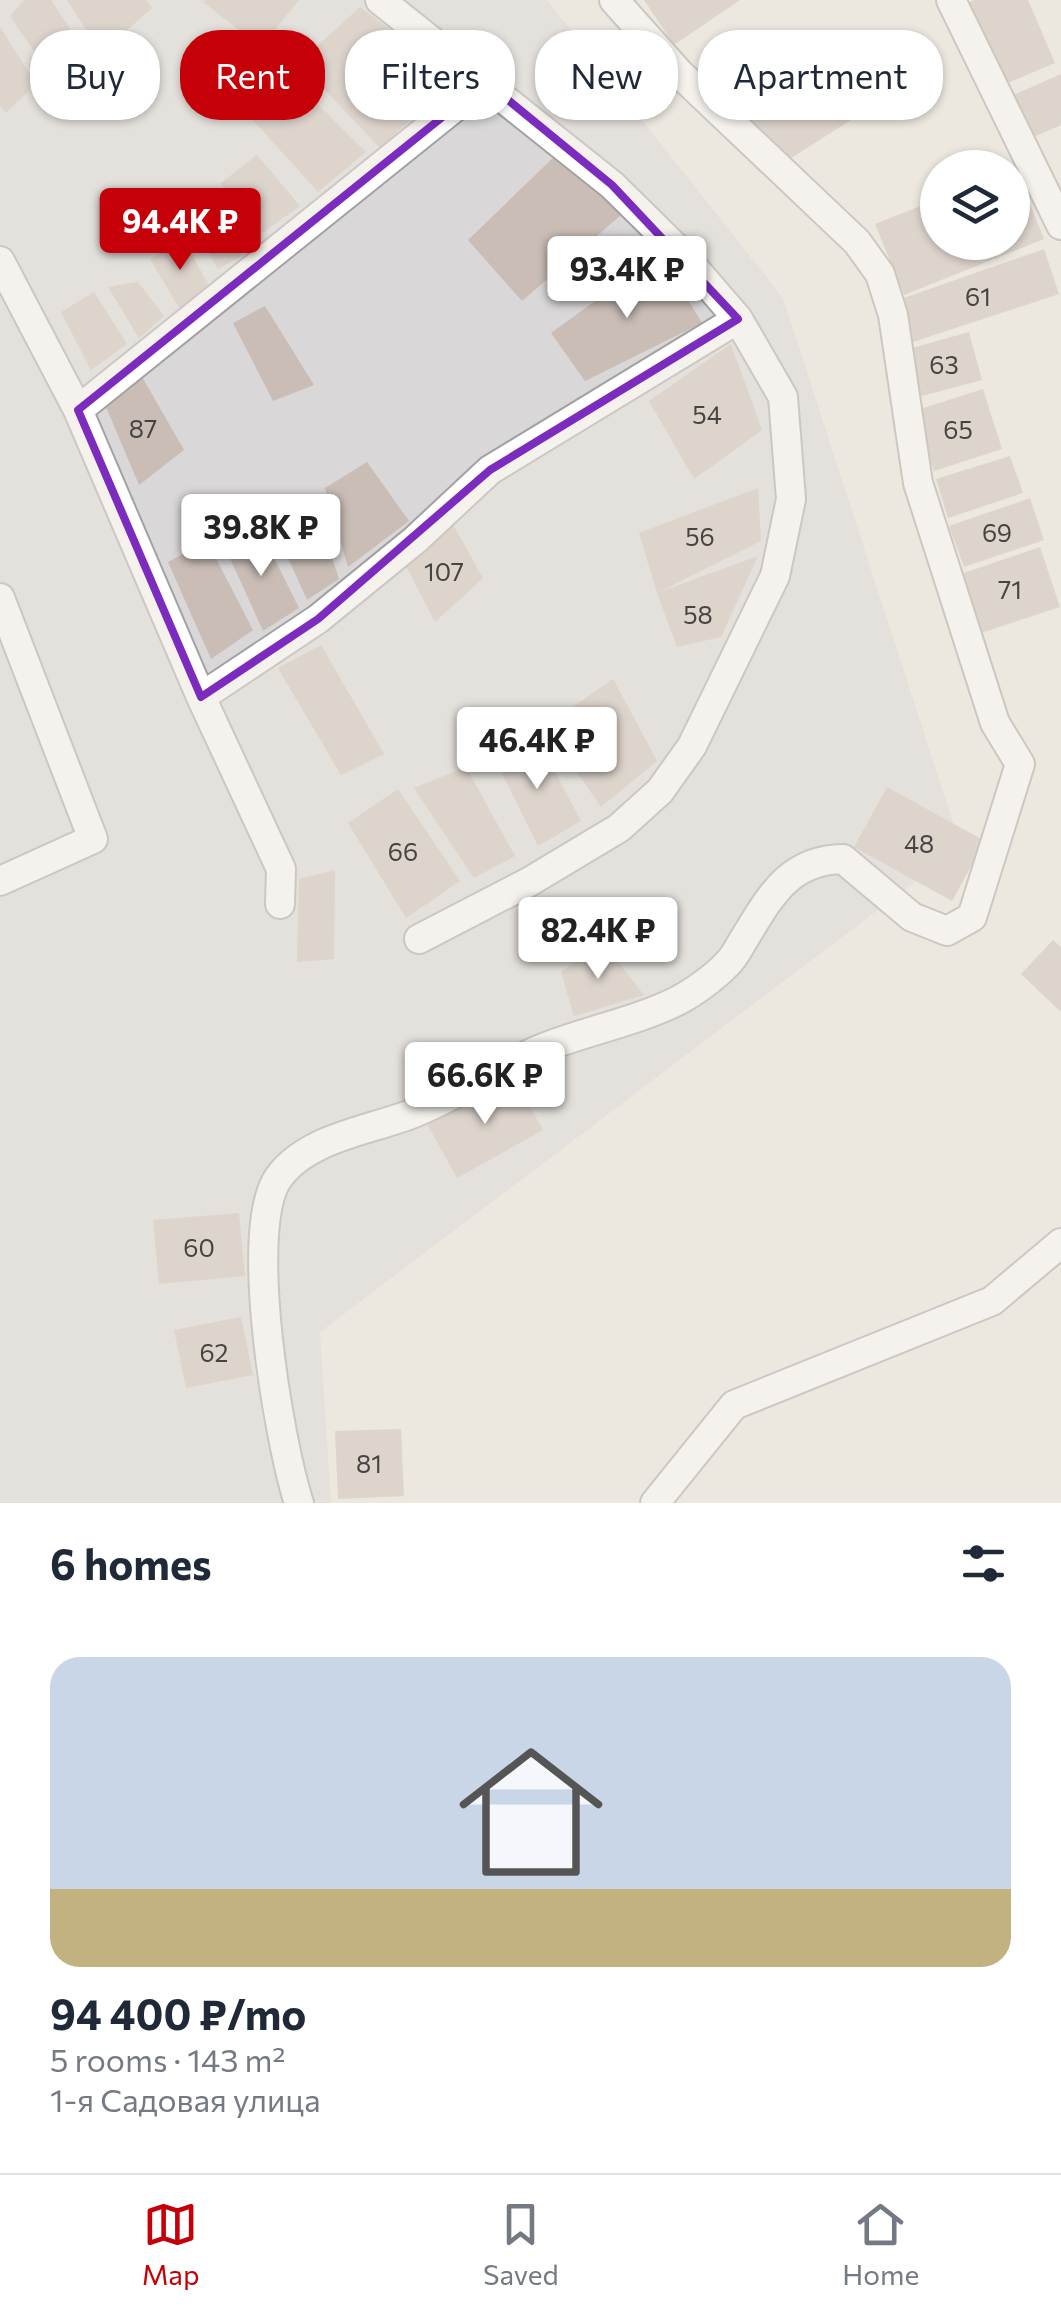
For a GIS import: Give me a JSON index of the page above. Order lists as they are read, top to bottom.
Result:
{
  "house_numbers": [
    "61",
    "63",
    "54",
    "87",
    "65",
    "69",
    "56",
    "107",
    "71",
    "58",
    "48",
    "66",
    "60",
    "62",
    "81"
  ],
  "page": {
    "chip": [
      "Buy",
      "Rent",
      "Filters",
      "New",
      "Apartment"
    ],
    "price": [
      "94.4K ₽",
      "93.4K ₽",
      "39.8K ₽",
      "46.4K ₽",
      "82.4K ₽",
      "66.6K ₽"
    ],
    "heading": "6 homes",
    "list": [
      {
        "name": "94 400 ₽/mo",
        "note": "5 rooms · 143 m² · 1-я Садовая улица"
      }
    ],
    "tabs": ["Map", "Saved", "Home"]
  }
}
